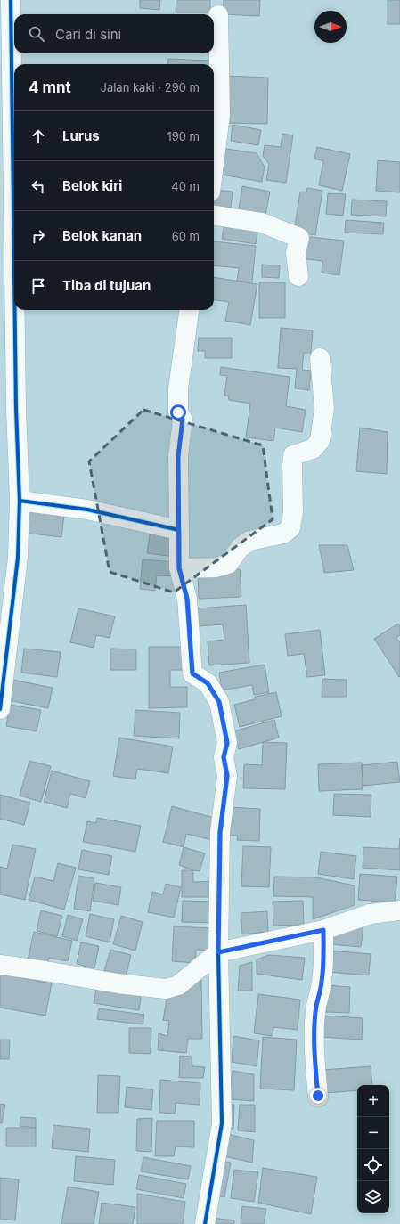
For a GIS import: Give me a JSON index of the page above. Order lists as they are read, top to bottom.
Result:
{
  "north": "right",
  "page": {
    "search": "Cari di sini",
    "heading": ["4 mnt", "Jalan kaki · 290 m"],
    "list": [
      ["Lurus", "190 m"],
      ["Belok kiri", "40 m"],
      ["Belok kanan", "60 m"],
      "Tiba di tujuan"
    ],
    "map_buttons": ["+", "−"]
  }
}
